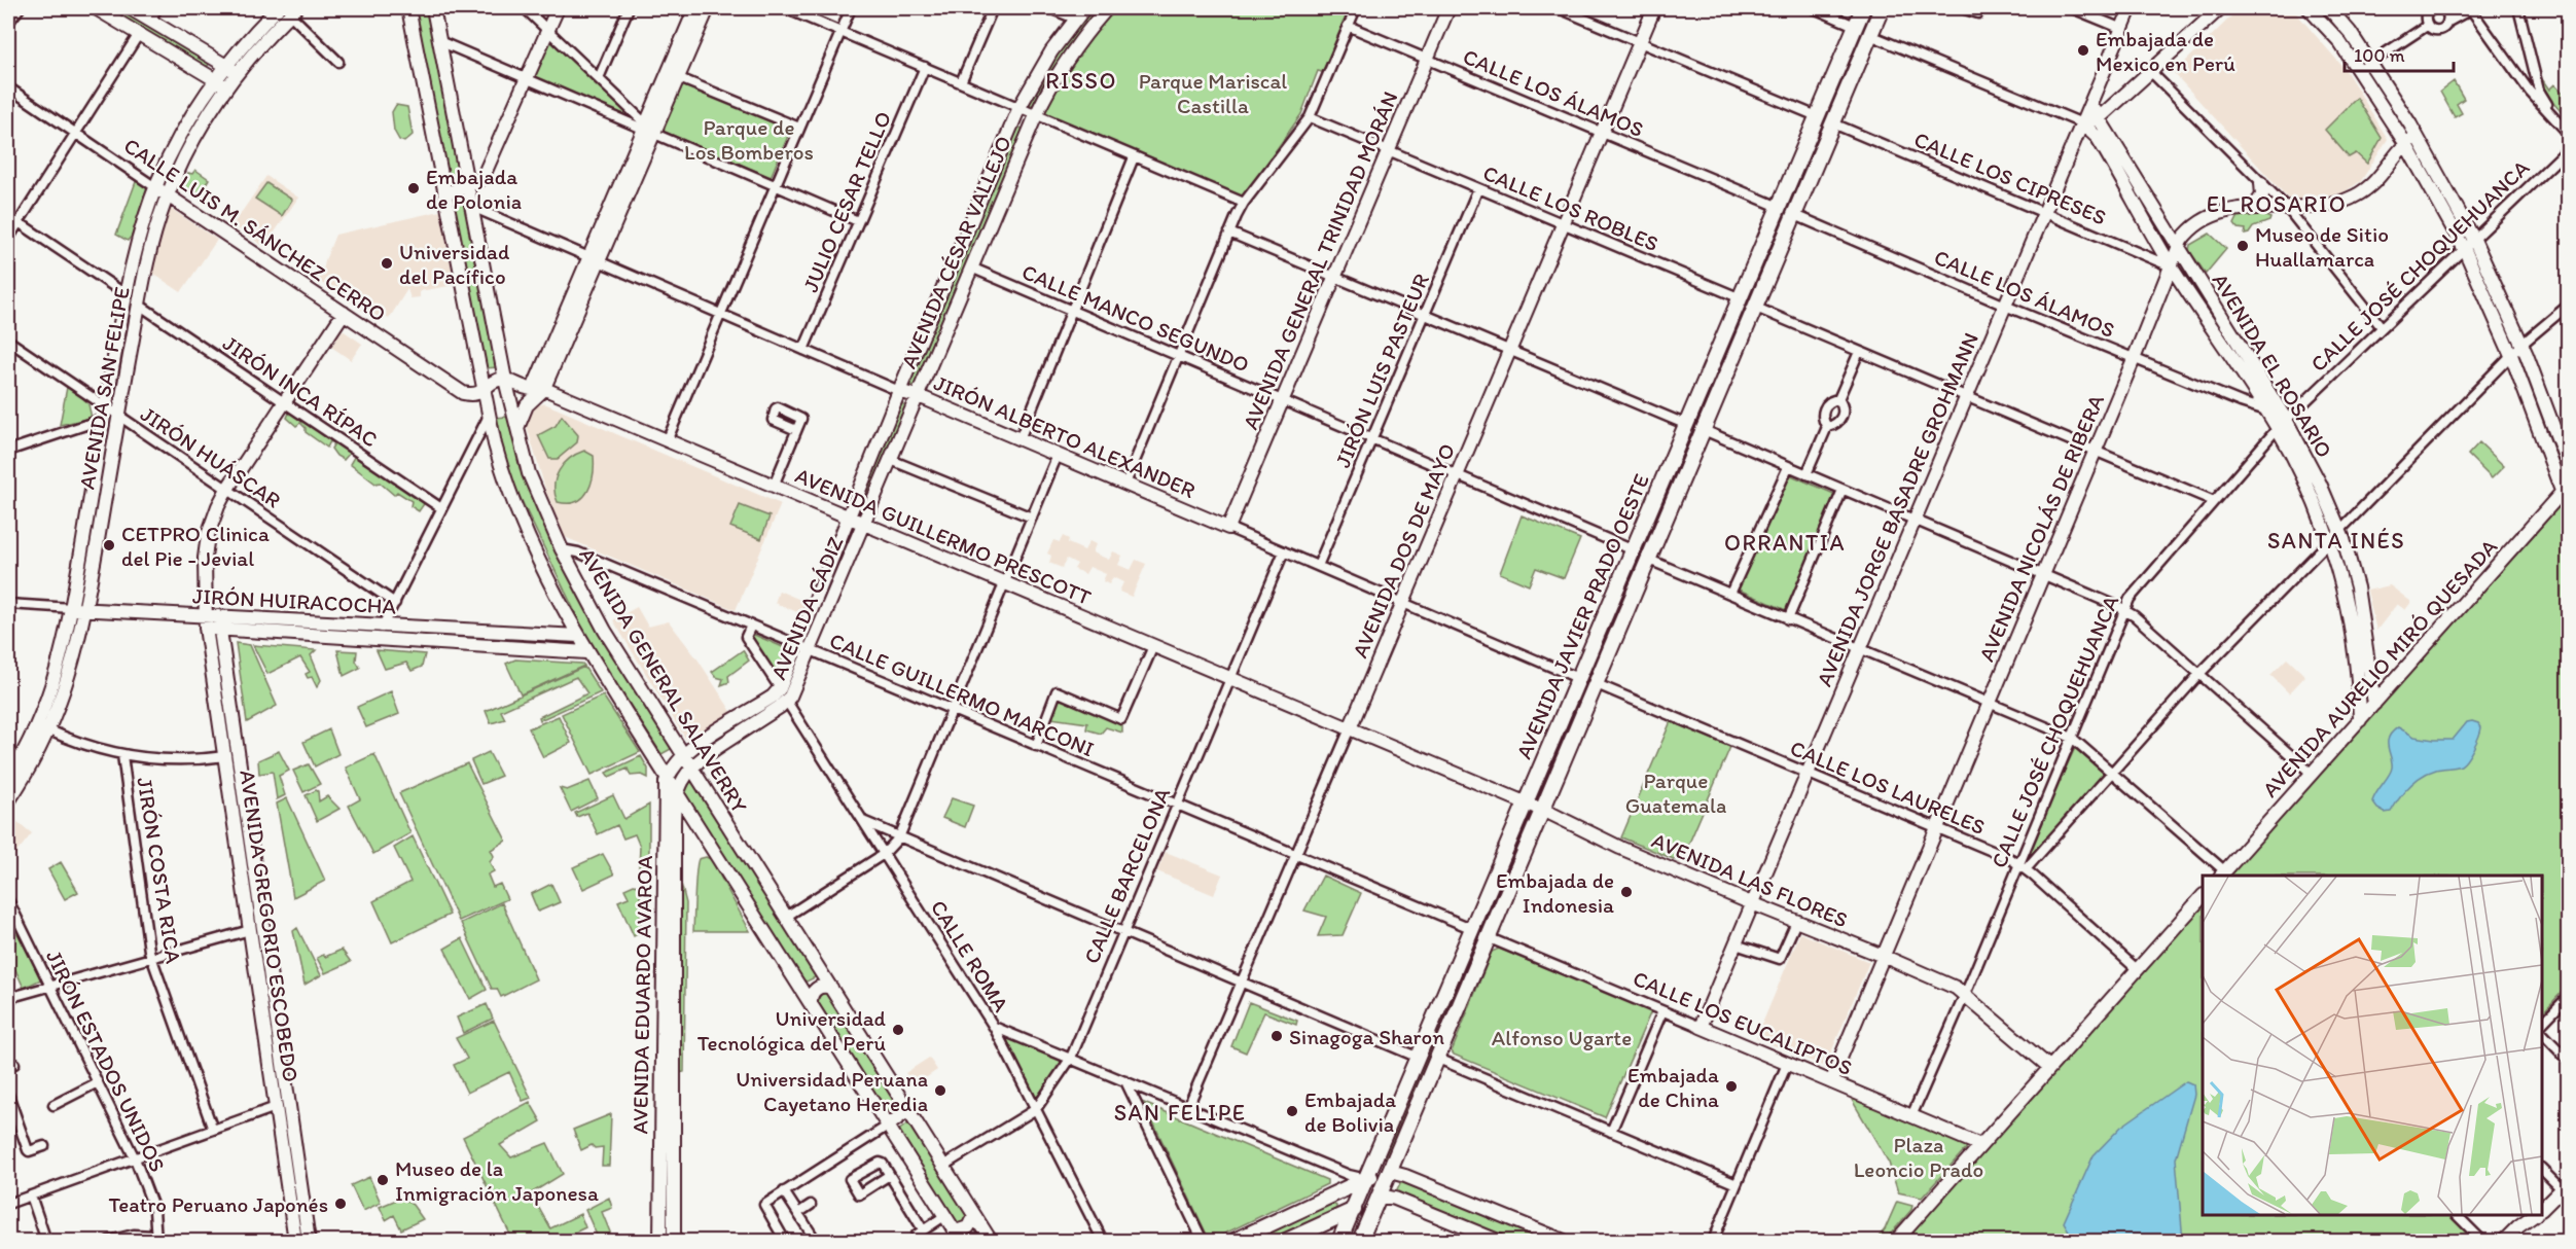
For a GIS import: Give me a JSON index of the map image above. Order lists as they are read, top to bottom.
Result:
{
  "streets": {
    "main road": ["AVENIDA JAVIER PRADO OESTE"],
    "street": [
      "CALLE LOS ÁLAMOS",
      "CALLE LOS CIPRESES",
      "JULIO CESAR TELLO",
      "CALLE LOS ROBLES",
      "CALLE LUIS M. SÁNCHEZ CERRO",
      "AVENIDA CÉSAR VALLEJO",
      "AVENIDA GENERAL TRINIDAD MORÁN",
      "CALLE JOSÉ CHOQUEHUANCA",
      "CALLE MANCO SEGUNDO",
      "AVENIDA EL ROSARIO",
      "JIRÓN LUIS PASTEUR",
      "AVENIDA SAN FELIPE",
      "JIRÓN INCA RÍPAC",
      "JIRÓN ALBERTO ALEXANDER",
      "JIRÓN HUÁSCAR",
      "AVENIDA JORGE BASADRE GROHMANN",
      "AVENIDA NICOLÁS DE RIBERA",
      "AVENIDA GUILLERMO PRESCOTT",
      "AVENIDA DOS DE MAYO",
      "JIRÓN HUIRACOCHA",
      "AVENIDA CÁDIZ",
      "AVENIDA AURELIO MIRÓ QUESADA",
      "AVENIDA GENERAL SALAVERRY",
      "CALLE GUILLERMO MARCONI",
      "CALLE LOS LAURELES",
      "JIRÓN COSTA RICA",
      "CALLE BARCELONA",
      "AVENIDA LAS FLORES",
      "AVENIDA GREGORIO ESCOBEDO",
      "CALLE ROMA",
      "AVENIDA EDUARDO AVAROA",
      "CALLE LOS EUCALIPTOS",
      "JIRÓN ESTADOS UNIDOS"
    ]
  },
  "crossings": [
    ["CALLE LOS ÁLAMOS", "AVENIDA GENERAL TRINIDAD MORÁN"],
    ["CALLE LOS ÁLAMOS", "AVENIDA EL ROSARIO"],
    ["CALLE LOS ÁLAMOS", "AVENIDA JORGE BASADRE GROHMANN"],
    ["CALLE LOS ÁLAMOS", "AVENIDA NICOLÁS DE RIBERA"],
    ["CALLE LOS ÁLAMOS", "AVENIDA DOS DE MAYO"],
    ["CALLE LOS ÁLAMOS", "AVENIDA JAVIER PRADO OESTE"],
    ["CALLE LOS CIPRESES", "AVENIDA EL ROSARIO"],
    ["CALLE LOS CIPRESES", "AVENIDA JORGE BASADRE GROHMANN"],
    ["CALLE LOS CIPRESES", "AVENIDA NICOLÁS DE RIBERA"],
    ["CALLE LOS CIPRESES", "AVENIDA JAVIER PRADO OESTE"],
    ["JULIO CESAR TELLO", "JIRÓN ALBERTO ALEXANDER"],
    ["CALLE LOS ROBLES", "AVENIDA GENERAL TRINIDAD MORÁN"],
    ["CALLE LOS ROBLES", "JIRÓN LUIS PASTEUR"],
    ["CALLE LOS ROBLES", "AVENIDA DOS DE MAYO"],
    ["CALLE LOS ROBLES", "AVENIDA JAVIER PRADO OESTE"],
    ["CALLE LUIS M. SÁNCHEZ CERRO", "AVENIDA SAN FELIPE"],
    ["CALLE LUIS M. SÁNCHEZ CERRO", "AVENIDA GREGORIO ESCOBEDO"],
    ["AVENIDA CÉSAR VALLEJO", "CALLE MANCO SEGUNDO"],
    ["AVENIDA CÉSAR VALLEJO", "JIRÓN ALBERTO ALEXANDER"],
    ["AVENIDA CÉSAR VALLEJO", "AVENIDA GUILLERMO PRESCOTT"],
    ["AVENIDA CÉSAR VALLEJO", "AVENIDA CÁDIZ"],
    ["AVENIDA GENERAL TRINIDAD MORÁN", "CALLE MANCO SEGUNDO"],
    ["AVENIDA GENERAL TRINIDAD MORÁN", "JIRÓN ALBERTO ALEXANDER"],
    ["CALLE JOSÉ CHOQUEHUANCA", "AVENIDA EL ROSARIO"],
    ["CALLE JOSÉ CHOQUEHUANCA", "CALLE LOS LAURELES"],
    ["CALLE JOSÉ CHOQUEHUANCA", "AVENIDA LAS FLORES"],
    ["CALLE JOSÉ CHOQUEHUANCA", "CALLE LOS EUCALIPTOS"],
    ["CALLE MANCO SEGUNDO", "JIRÓN LUIS PASTEUR"],
    ["CALLE MANCO SEGUNDO", "AVENIDA DOS DE MAYO"],
    ["CALLE MANCO SEGUNDO", "AVENIDA JAVIER PRADO OESTE"],
    ["AVENIDA EL ROSARIO", "AVENIDA JORGE BASADRE GROHMANN"],
    ["AVENIDA EL ROSARIO", "AVENIDA NICOLÁS DE RIBERA"],
    ["AVENIDA EL ROSARIO", "AVENIDA AURELIO MIRÓ QUESADA"],
    ["JIRÓN LUIS PASTEUR", "JIRÓN ALBERTO ALEXANDER"],
    ["AVENIDA SAN FELIPE", "JIRÓN INCA RÍPAC"],
    ["AVENIDA SAN FELIPE", "JIRÓN HUÁSCAR"],
    ["AVENIDA SAN FELIPE", "JIRÓN HUIRACOCHA"],
    ["JIRÓN INCA RÍPAC", "AVENIDA GREGORIO ESCOBEDO"],
    ["JIRÓN ALBERTO ALEXANDER", "AVENIDA DOS DE MAYO"],
    ["JIRÓN ALBERTO ALEXANDER", "AVENIDA GENERAL SALAVERRY"],
    ["JIRÓN ALBERTO ALEXANDER", "CALLE BARCELONA"],
    ["JIRÓN HUÁSCAR", "AVENIDA GREGORIO ESCOBEDO"],
    ["AVENIDA JORGE BASADRE GROHMANN", "CALLE LOS LAURELES"],
    ["AVENIDA JORGE BASADRE GROHMANN", "AVENIDA LAS FLORES"],
    ["AVENIDA JORGE BASADRE GROHMANN", "CALLE LOS EUCALIPTOS"],
    ["AVENIDA NICOLÁS DE RIBERA", "CALLE LOS LAURELES"],
    ["AVENIDA NICOLÁS DE RIBERA", "AVENIDA LAS FLORES"],
    ["AVENIDA NICOLÁS DE RIBERA", "CALLE LOS EUCALIPTOS"],
    ["AVENIDA GUILLERMO PRESCOTT", "AVENIDA DOS DE MAYO"],
    ["AVENIDA GUILLERMO PRESCOTT", "AVENIDA CÁDIZ"],
    ["AVENIDA GUILLERMO PRESCOTT", "AVENIDA GENERAL SALAVERRY"],
    ["AVENIDA GUILLERMO PRESCOTT", "CALLE BARCELONA"],
    ["AVENIDA GUILLERMO PRESCOTT", "AVENIDA LAS FLORES"],
    ["AVENIDA DOS DE MAYO", "AVENIDA LAS FLORES"],
    ["JIRÓN HUIRACOCHA", "AVENIDA GREGORIO ESCOBEDO"],
    ["AVENIDA CÁDIZ", "AVENIDA GENERAL SALAVERRY"],
    ["AVENIDA CÁDIZ", "CALLE GUILLERMO MARCONI"],
    ["AVENIDA CÁDIZ", "CALLE ROMA"],
    ["AVENIDA CÁDIZ", "AVENIDA EDUARDO AVAROA"],
    ["AVENIDA JAVIER PRADO OESTE", "CALLE LOS LAURELES"],
    ["AVENIDA JAVIER PRADO OESTE", "AVENIDA LAS FLORES"],
    ["AVENIDA JAVIER PRADO OESTE", "CALLE LOS EUCALIPTOS"],
    ["AVENIDA GENERAL SALAVERRY", "CALLE GUILLERMO MARCONI"],
    ["AVENIDA GENERAL SALAVERRY", "CALLE BARCELONA"],
    ["AVENIDA GENERAL SALAVERRY", "AVENIDA EDUARDO AVAROA"],
    ["CALLE GUILLERMO MARCONI", "CALLE BARCELONA"],
    ["CALLE BARCELONA", "CALLE ROMA"]
  ],
  "districts": [
    "RISSO",
    "EL ROSARIO",
    "SANTA INÉS",
    "ORRANTIA",
    "SAN FELIPE"
  ],
  "parks": [
    "Parque Mariscal Castilla",
    "Parque de Los Bomberos",
    "Parque Guatemala",
    "Alfonso Ugarte",
    "Plaza Leoncio Prado"
  ],
  "places": [
    "Embajada de Mexico en Perú",
    "Embajada de Polonia",
    "Museo de Sitio Huallamarca",
    "Universidad del Pacífico",
    "CETPRO Clinica del Pie - Jevial",
    "Embajada de Indonesia",
    "Universidad Tecnológica del Perú",
    "Sinagoga Sharon",
    "Embajada de China",
    "Universidad Peruana Cayetano Heredia",
    "Embajada de Bolivia",
    "Museo de la Inmigración Japonesa",
    "Teatro Peruano Japonés"
  ],
  "scale_bar": "100 m"
}
